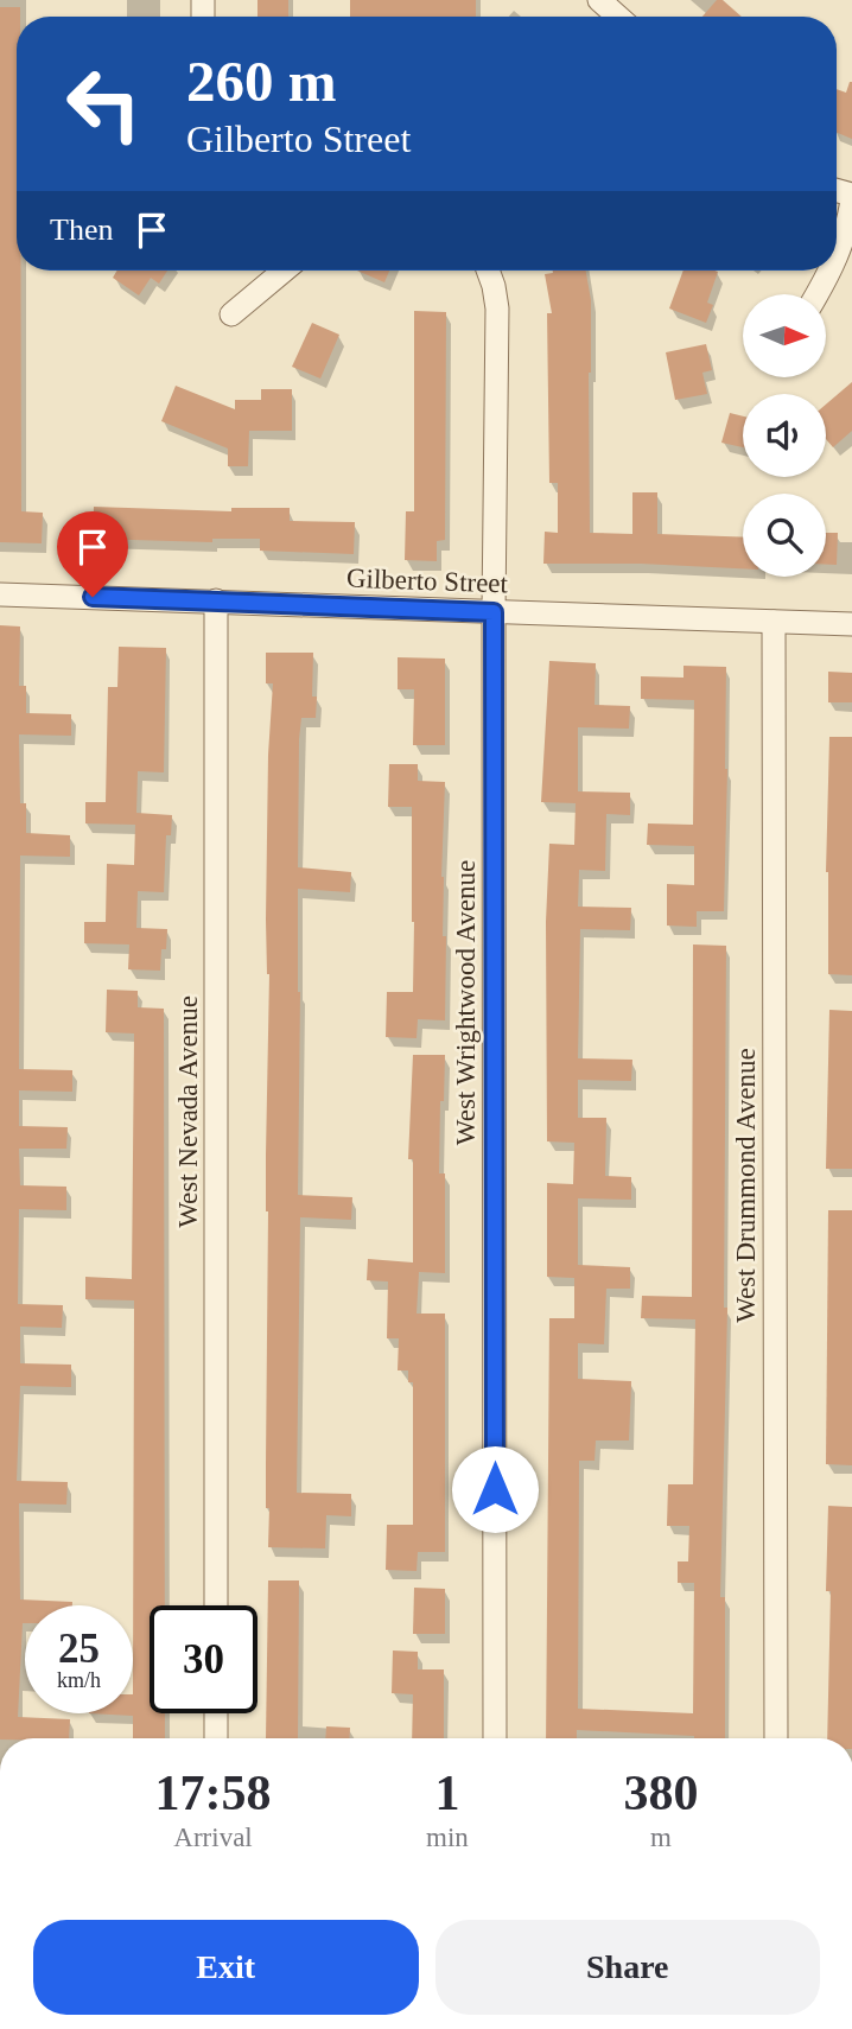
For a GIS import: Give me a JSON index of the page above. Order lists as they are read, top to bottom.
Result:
{
  "streets": {
    "street": [
      "Gilberto Street",
      "West Wrightwood Avenue",
      "West Nevada Avenue",
      "West Drummond Avenue"
    ]
  },
  "crossings": [
    ["Gilberto Street", "West Wrightwood Avenue"],
    ["Gilberto Street", "West Nevada Avenue"],
    ["Gilberto Street", "West Drummond Avenue"]
  ],
  "north": "right",
  "page": {
    "turn": ["260 m", "Gilberto Street"],
    "then": "Then",
    "speed": "25 km/h",
    "limit": "30",
    "eta": [
      "17:58",
      "Arrival",
      "1",
      "min",
      "380",
      "m"
    ],
    "buttons": ["Exit", "Share"]
  }
}
